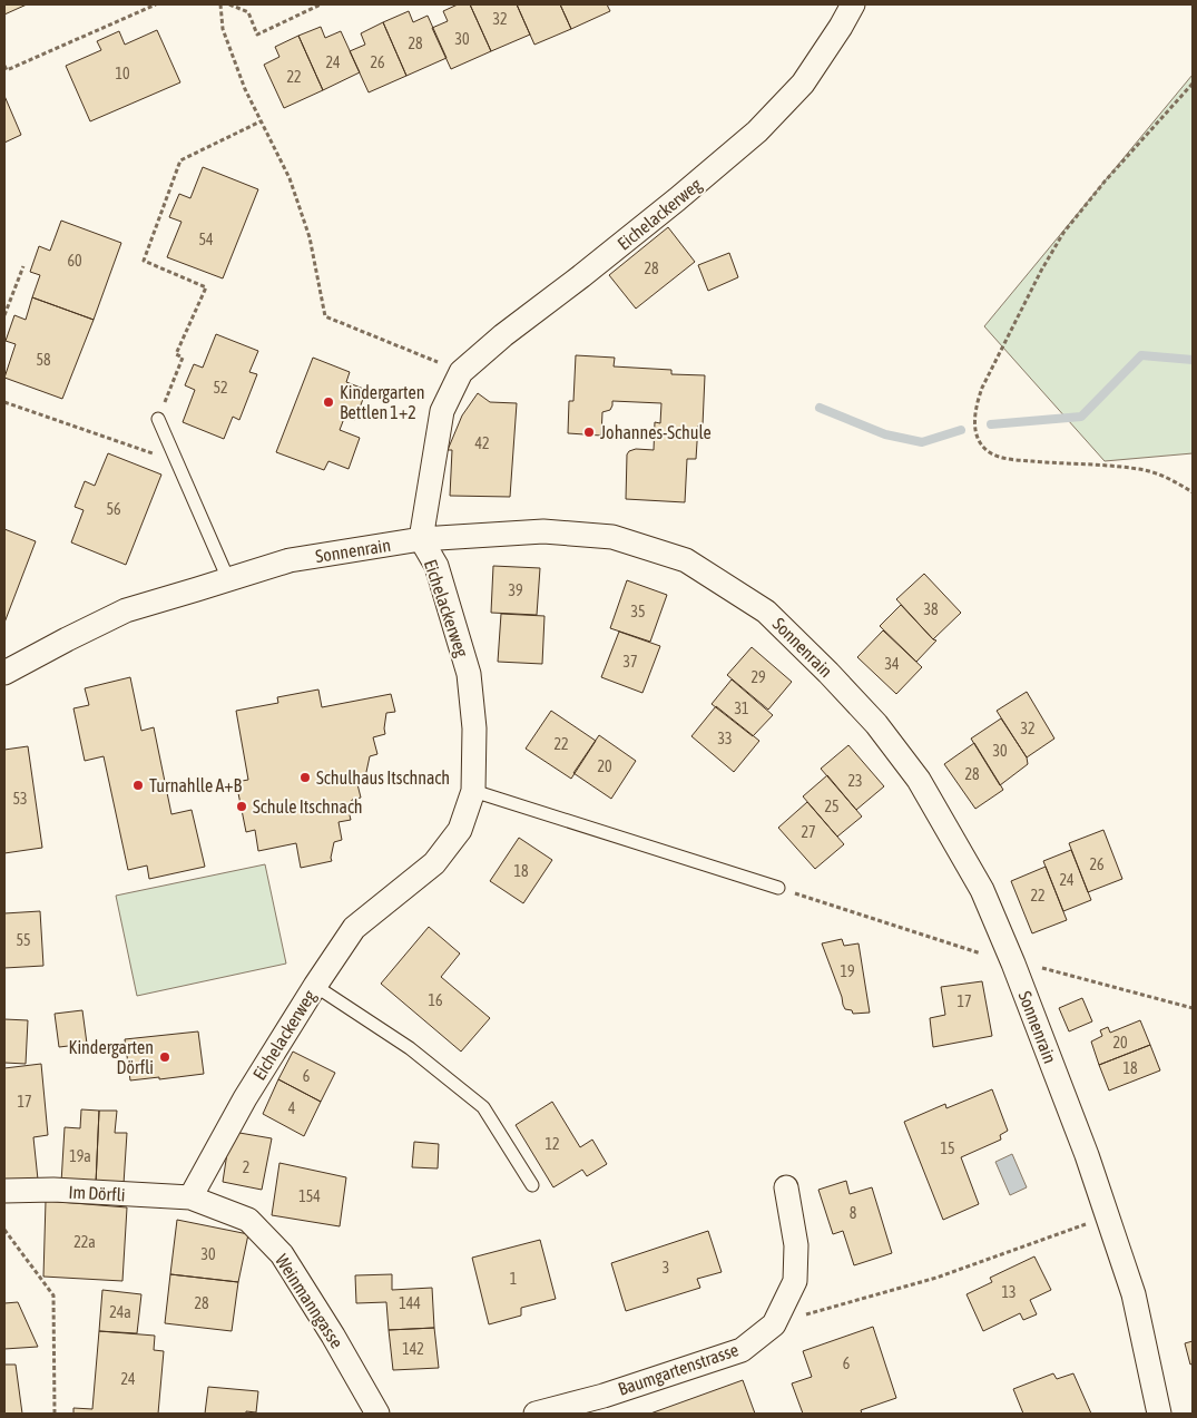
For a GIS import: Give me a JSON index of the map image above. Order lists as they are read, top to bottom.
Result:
{
  "streets": {
    "street": [
      "Eichelackerweg",
      "Sonnenrain",
      "Im Dörfli",
      "Weinmanngasse",
      "Baumgartenstrasse"
    ]
  },
  "crossings": [
    ["Eichelackerweg", "Sonnenrain"],
    ["Eichelackerweg", "Im Dörfli"],
    ["Eichelackerweg", "Weinmanngasse"],
    ["Im Dörfli", "Weinmanngasse"]
  ],
  "places": [
    "Kindergarten Bettlen 1+2",
    "Johannes-Schule",
    "Schulhaus Itschnach",
    "Turnahlle A+B",
    "Schule Itschnach",
    "Kindergarten Dörfli"
  ],
  "house_numbers": [
    "32",
    "30",
    "28",
    "24",
    "26",
    "10",
    "22",
    "54",
    "60",
    "28",
    "58",
    "52",
    "42",
    "56",
    "39",
    "38",
    "35",
    "37",
    "34",
    "29",
    "31",
    "32",
    "33",
    "22",
    "30",
    "20",
    "28",
    "23",
    "53",
    "25",
    "27",
    "26",
    "18",
    "24",
    "22",
    "55",
    "19",
    "16",
    "17",
    "20",
    "18",
    "6",
    "17",
    "4",
    "12",
    "15",
    "19a",
    "2",
    "154",
    "8",
    "22a",
    "30",
    "3",
    "1",
    "13",
    "28",
    "144",
    "24a",
    "142",
    "6",
    "24"
  ]
}
